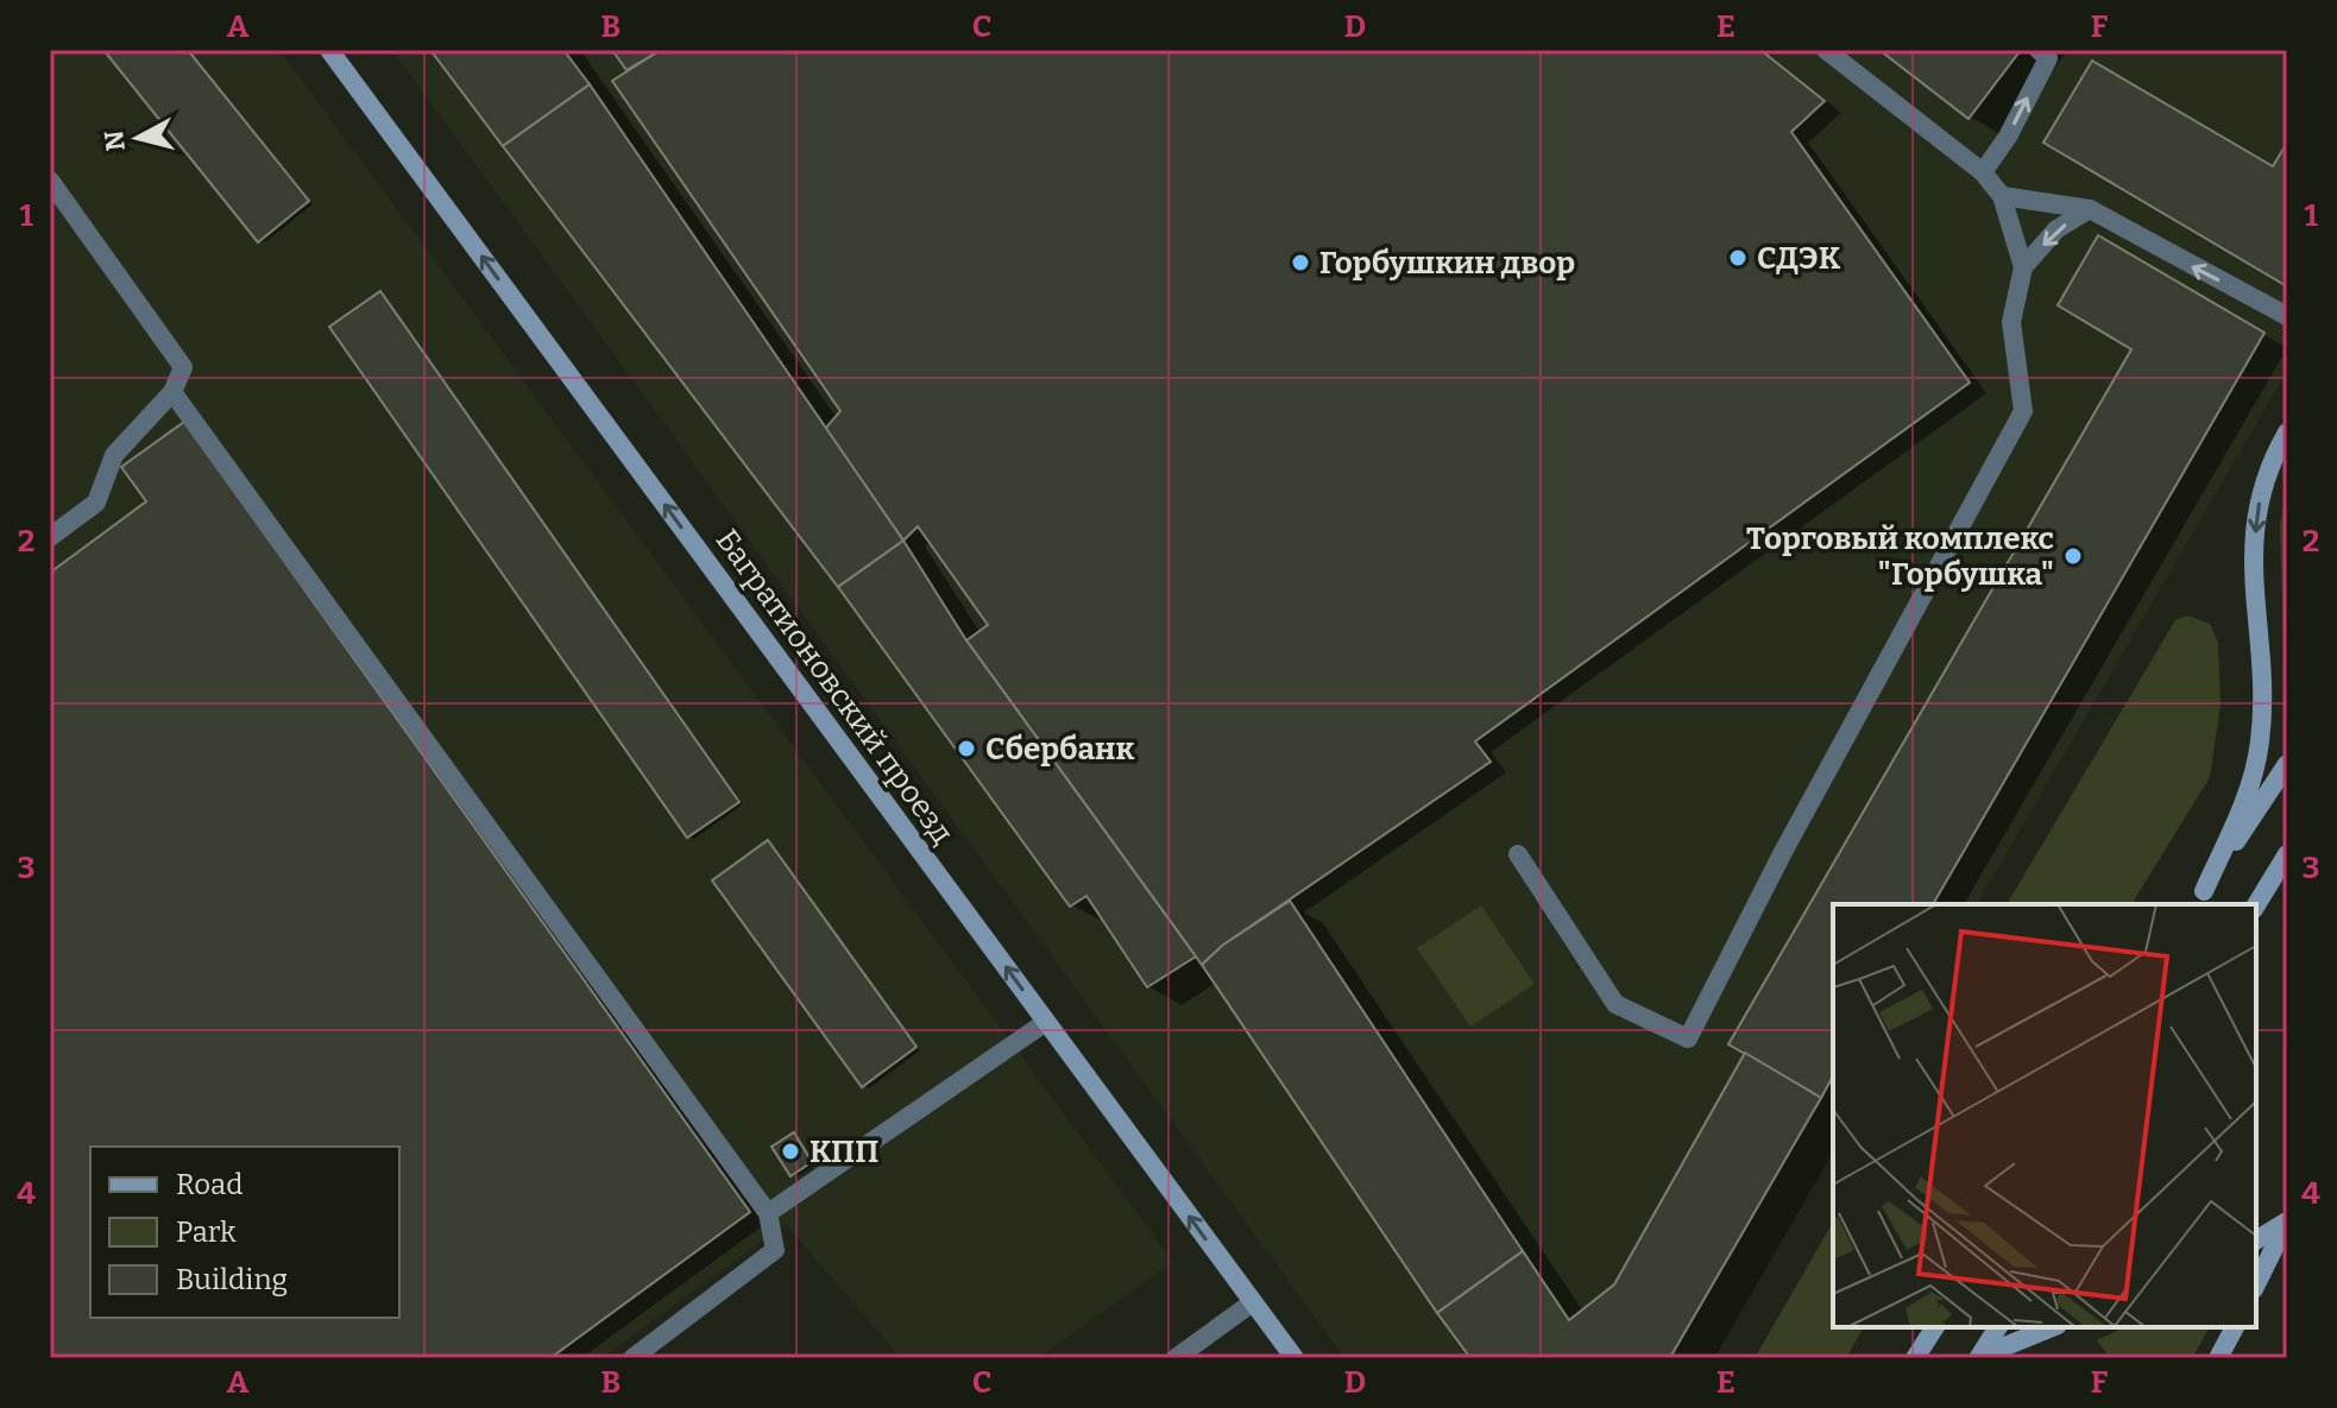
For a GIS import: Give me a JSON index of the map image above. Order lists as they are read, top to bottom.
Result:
{
  "streets": {
    "street": ["Багратионовский проезд"]
  },
  "one_way": ["Багратионовский проезд"],
  "places": [
    "СДЭК",
    "Горбушкин двор",
    "Торговый комплекс \"Горбушка\"",
    "Сбербанк",
    "КПП"
  ],
  "legend": ["Road", "Park", "Building"],
  "north": "left",
  "grid": {
    "columns": [
      "A",
      "B",
      "C",
      "D",
      "E",
      "F"
    ],
    "rows": [
      "1",
      "2",
      "3",
      "4"
    ]
  }
}
